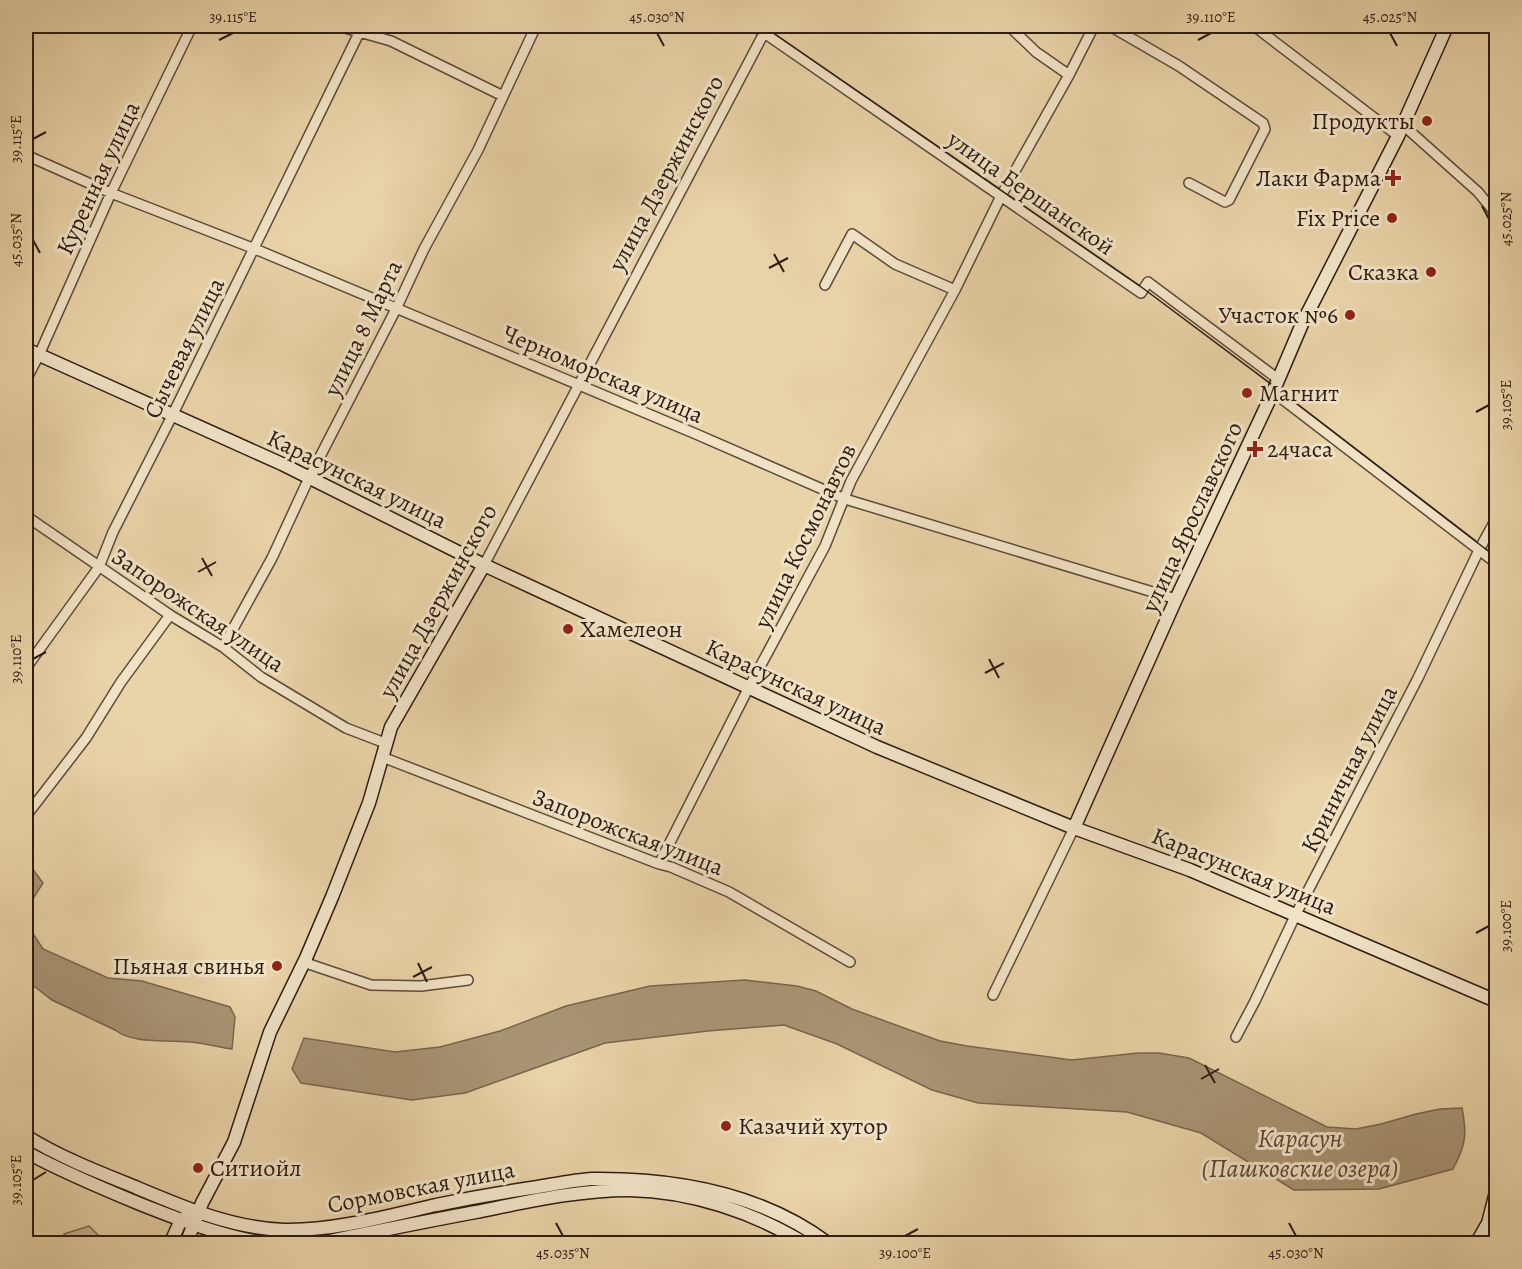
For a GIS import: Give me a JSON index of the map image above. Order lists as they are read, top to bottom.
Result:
{
  "streets": {
    "street": [
      "улица Дзержинского",
      "Куренная улица",
      "улица Бершанской",
      "улица 8 Марта",
      "Сычевая улица",
      "Черноморская улица",
      "Карасунская улица",
      "улица Ярославского",
      "улица Космонавтов",
      "Запорожская улица",
      "Криничная улица",
      "Сормовская улица"
    ]
  },
  "crossings": [
    ["улица Дзержинского", "улица Бершанской"],
    ["улица Дзержинского", "Черноморская улица"],
    ["улица Дзержинского", "Карасунская улица"],
    ["улица Дзержинского", "Запорожская улица"],
    ["улица Дзержинского", "Сормовская улица"],
    ["Куренная улица", "Черноморская улица"],
    ["Куренная улица", "Карасунская улица"],
    ["улица Бершанской", "улица Ярославского"],
    ["улица Бершанской", "улица Космонавтов"],
    ["улица 8 Марта", "Черноморская улица"],
    ["улица 8 Марта", "Карасунская улица"],
    ["улица 8 Марта", "Запорожская улица"],
    ["Сычевая улица", "Черноморская улица"],
    ["Сычевая улица", "Карасунская улица"],
    ["Сычевая улица", "Запорожская улица"],
    ["Черноморская улица", "улица Ярославского"],
    ["Черноморская улица", "улица Космонавтов"],
    ["Карасунская улица", "улица Ярославского"],
    ["Карасунская улица", "улица Космонавтов"],
    ["Карасунская улица", "Криничная улица"],
    ["улица Космонавтов", "Запорожская улица"]
  ],
  "water": ["Карасун (Пашковские озера)"],
  "places": {
    "other": [
      "Продукты",
      "Fix Price",
      "Сказка",
      "Участок №6",
      "Магнит",
      "Хамелеон",
      "Пьяная свинья",
      "Казачий хутор",
      "Ситиойл"
    ],
    "health": ["Лаки Фарма", "24часа"]
  },
  "coordinates": [
    "39.115°E",
    "45.030°N",
    "39.110°E",
    "45.025°N",
    "45.035°N",
    "39.105°E",
    "39.100°E"
  ]
}
